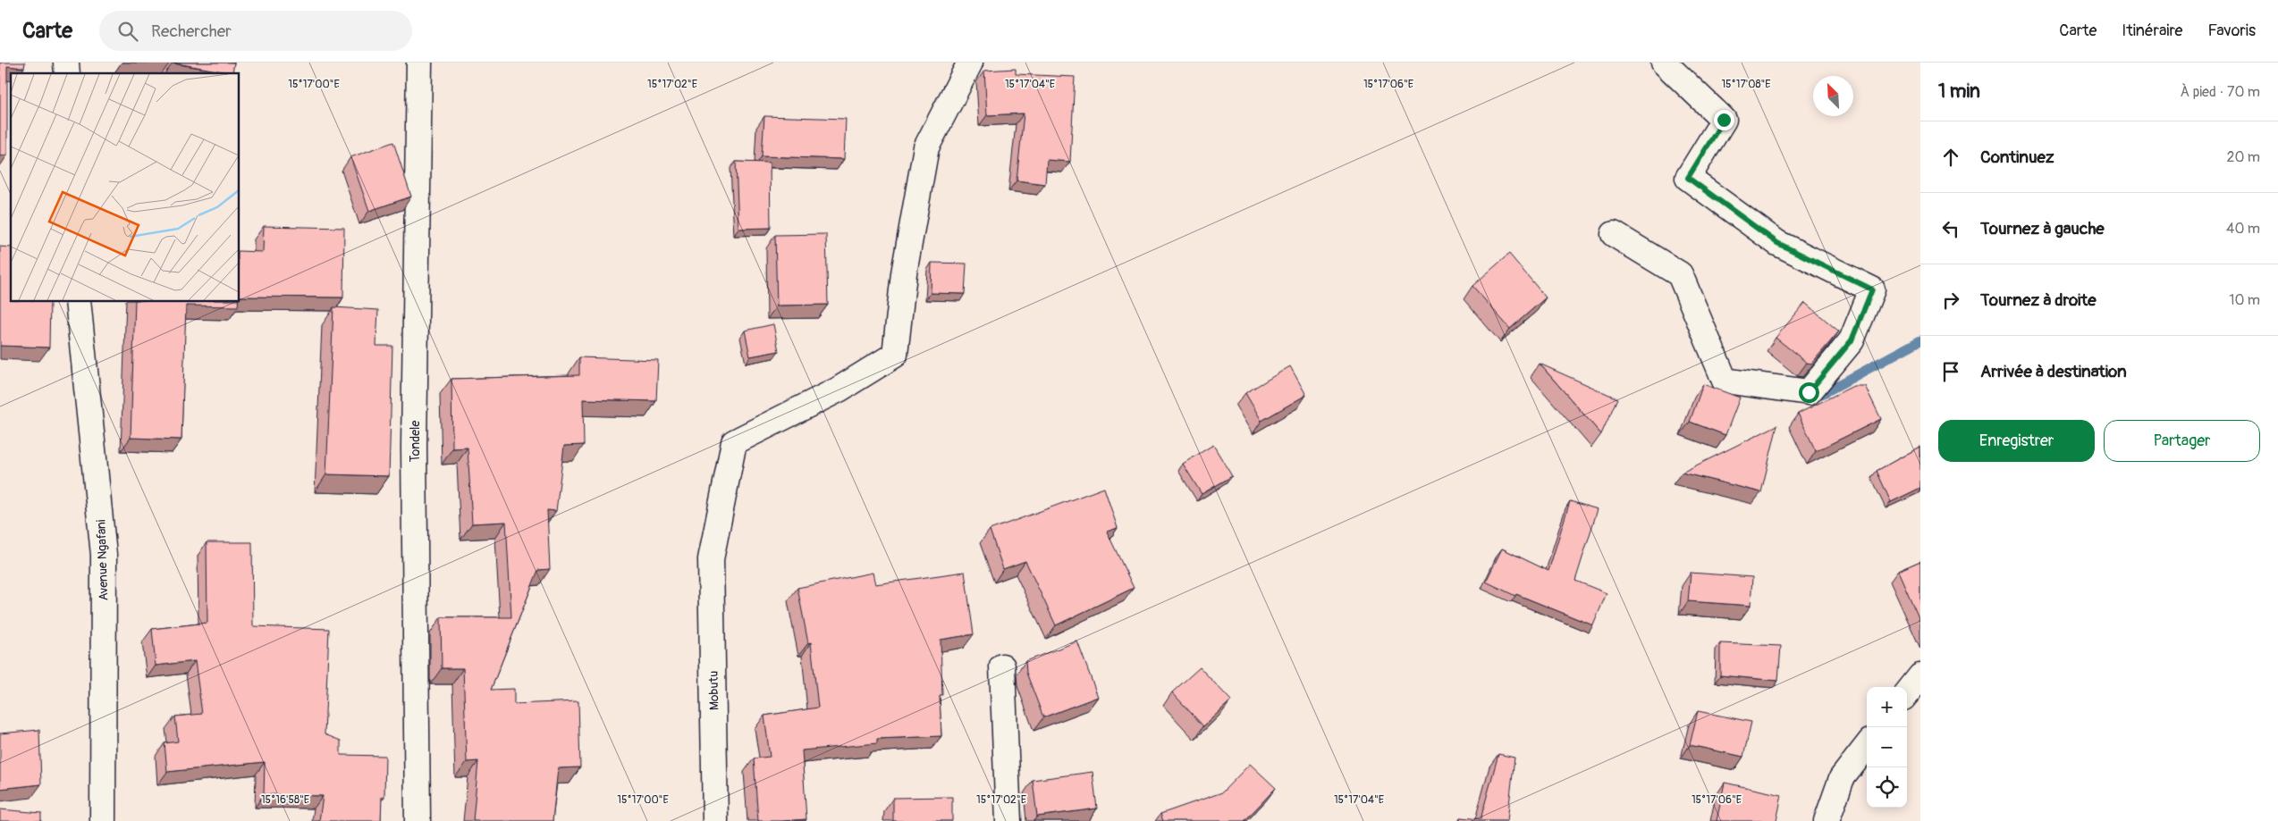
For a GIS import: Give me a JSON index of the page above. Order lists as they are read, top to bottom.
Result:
{
  "streets": {
    "street": ["Tondele", "Avenue Ngafani", "Mobutu"]
  },
  "north": "top left",
  "page": {
    "header": "Carte",
    "search": "Rechercher",
    "nav": ["Carte", "Itinéraire", "Favoris"],
    "heading": ["1 min", "À pied · 70 m"],
    "list": [
      ["Continuez", "20 m"],
      ["Tournez à gauche", "40 m"],
      ["Tournez à droite", "10 m"],
      "Arrivée à destination"
    ],
    "buttons": ["Enregistrer", "Partager"],
    "map_buttons": ["+", "−"]
  },
  "coordinates": [
    "15°17'00\"E",
    "15°17'04\"E",
    "15°17'08\"E",
    "15°17'02\"E",
    "15°17'06\"E",
    "15°16'58\"E"
  ]
}
